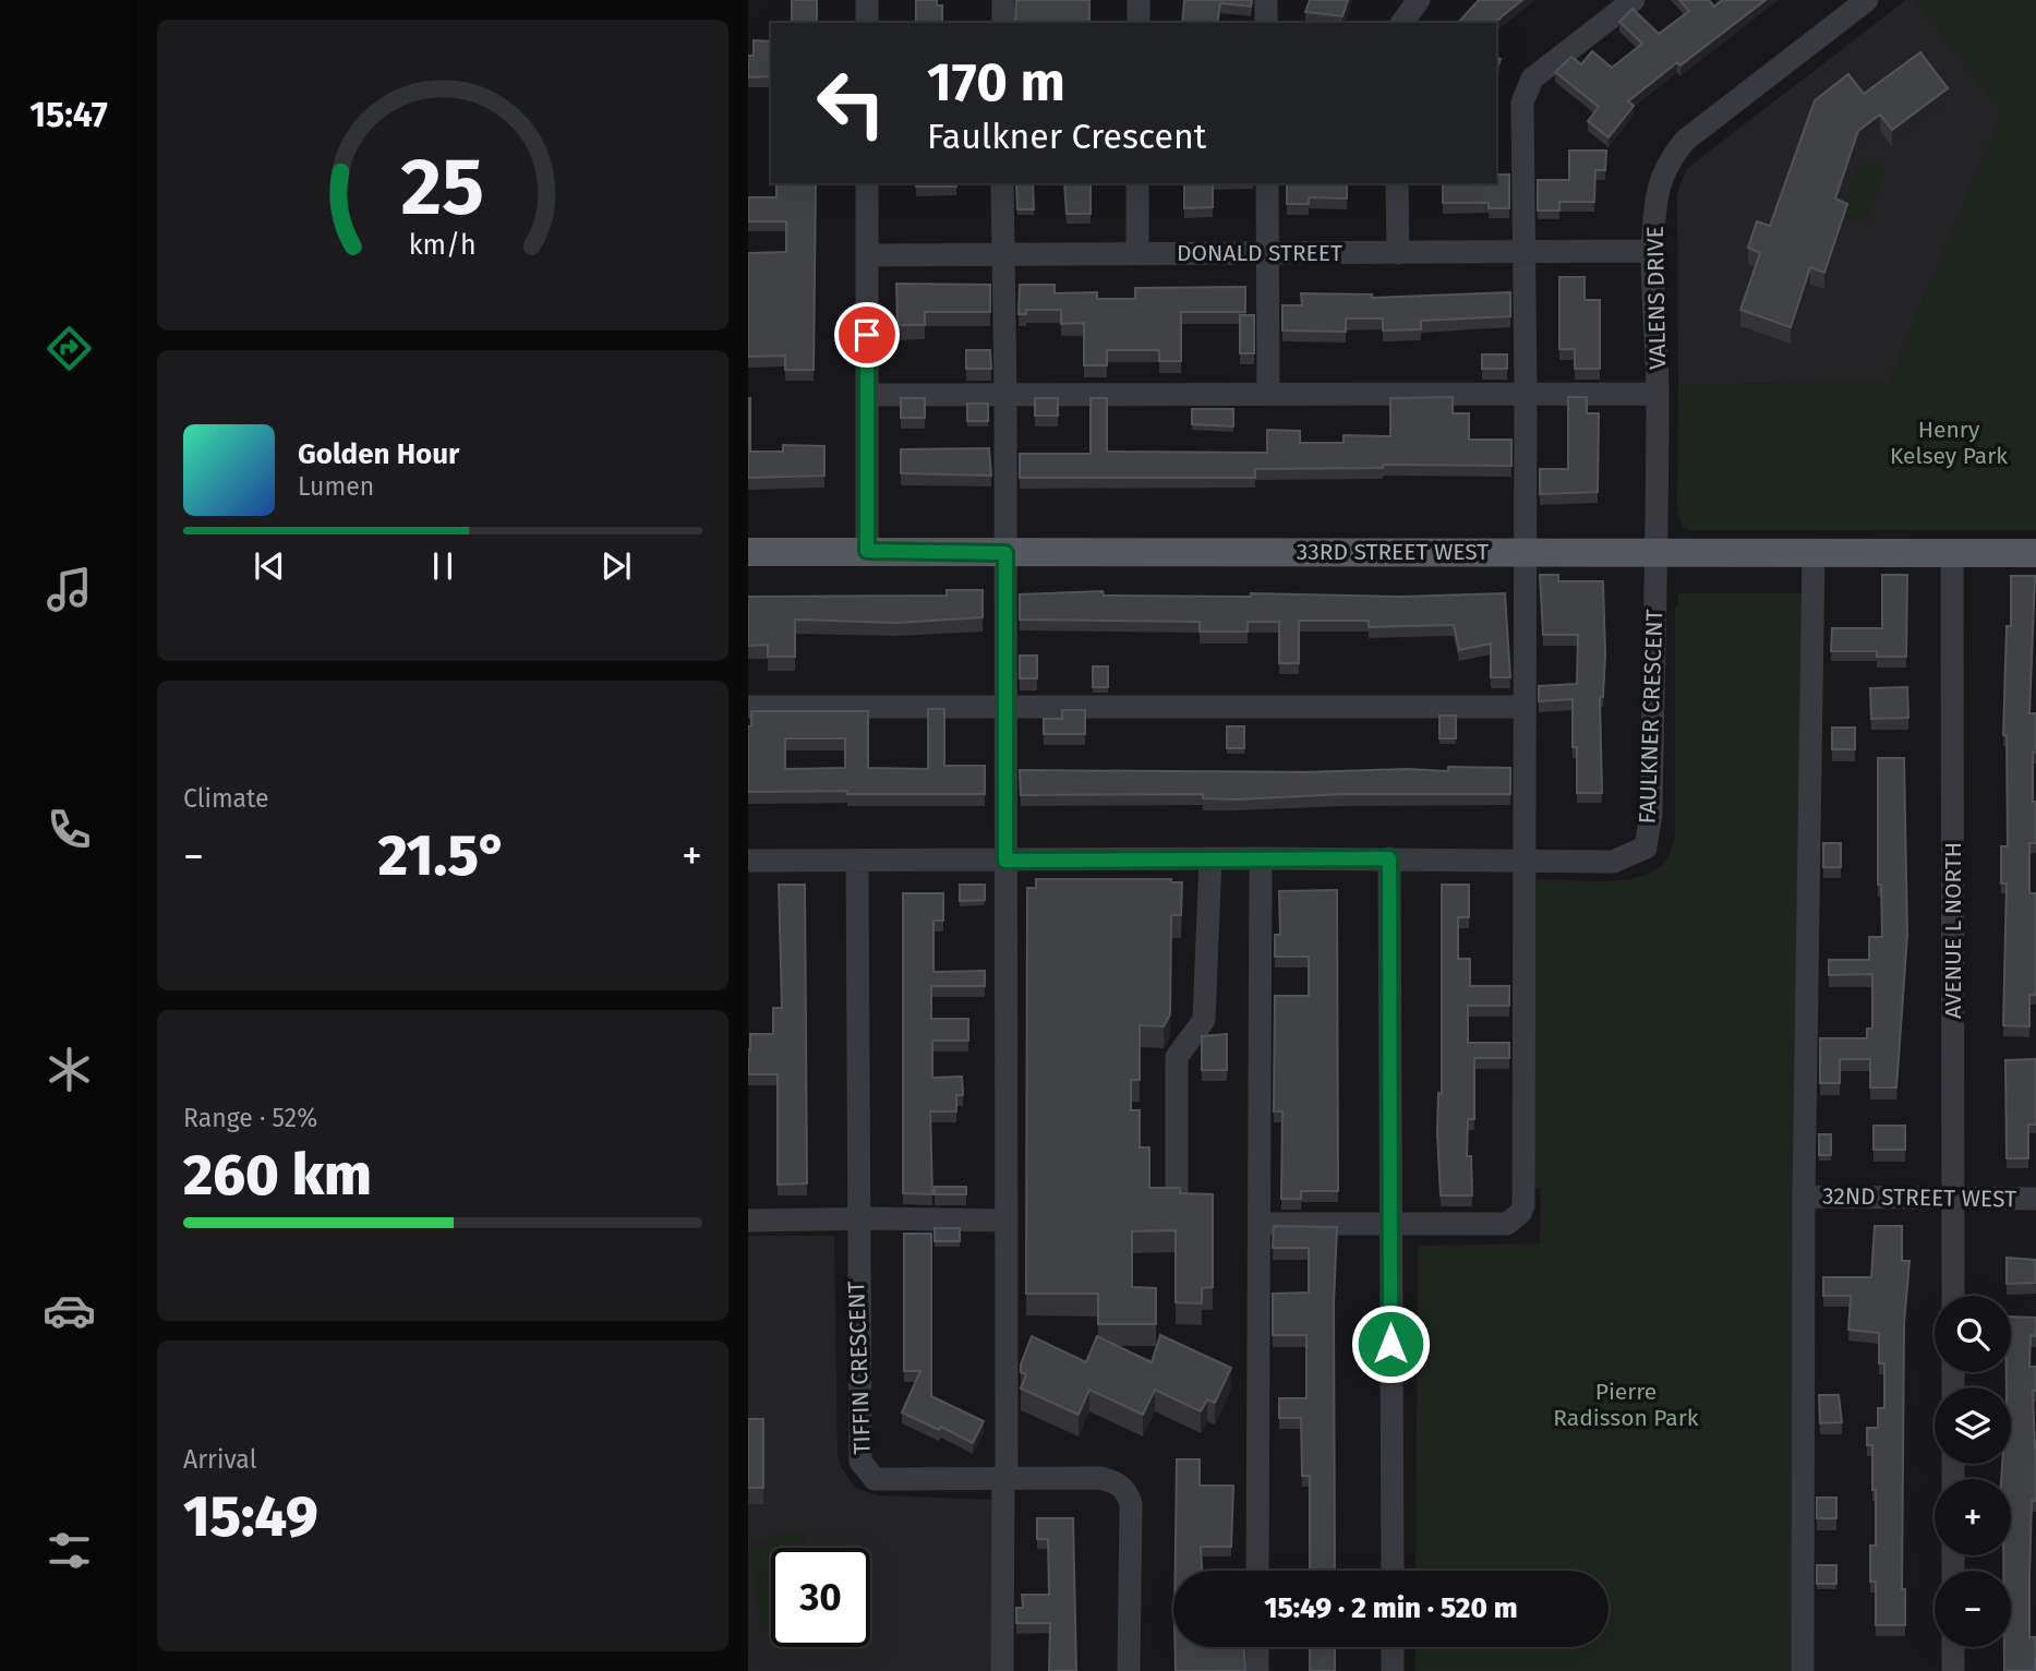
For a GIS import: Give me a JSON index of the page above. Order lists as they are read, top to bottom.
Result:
{
  "streets": {
    "main road": ["33RD STREET WEST"],
    "street": [
      "DONALD STREET",
      "VALENS DRIVE",
      "FAULKNER CRESCENT",
      "AVENUE L NORTH",
      "32ND STREET WEST",
      "TIFFIN CRESCENT"
    ]
  },
  "crossings": [
    ["DONALD STREET", "VALENS DRIVE"],
    ["VALENS DRIVE", "33RD STREET WEST"],
    ["VALENS DRIVE", "FAULKNER CRESCENT"],
    ["33RD STREET WEST", "FAULKNER CRESCENT"],
    ["33RD STREET WEST", "AVENUE L NORTH"],
    ["FAULKNER CRESCENT", "TIFFIN CRESCENT"],
    ["AVENUE L NORTH", "32ND STREET WEST"]
  ],
  "parks": ["Henry Kelsey Park", "Pierre Radisson Park"],
  "page": {
    "tabs": "15:47",
    "turn": ["170 m", "Faulkner Crescent"],
    "song": ["Golden Hour", "Lumen"],
    "tile": [
      "Climate",
      ["Range · 52%", "260 km"],
      ["Arrival", "15:49"]
    ],
    "heat": ["−", "21.5°", "+"],
    "map_buttons": ["+", "−"],
    "limit": "30",
    "trip": "15:49 · 2 min · 520 m",
    "gauge": ["25", "km/h"]
  }
}
